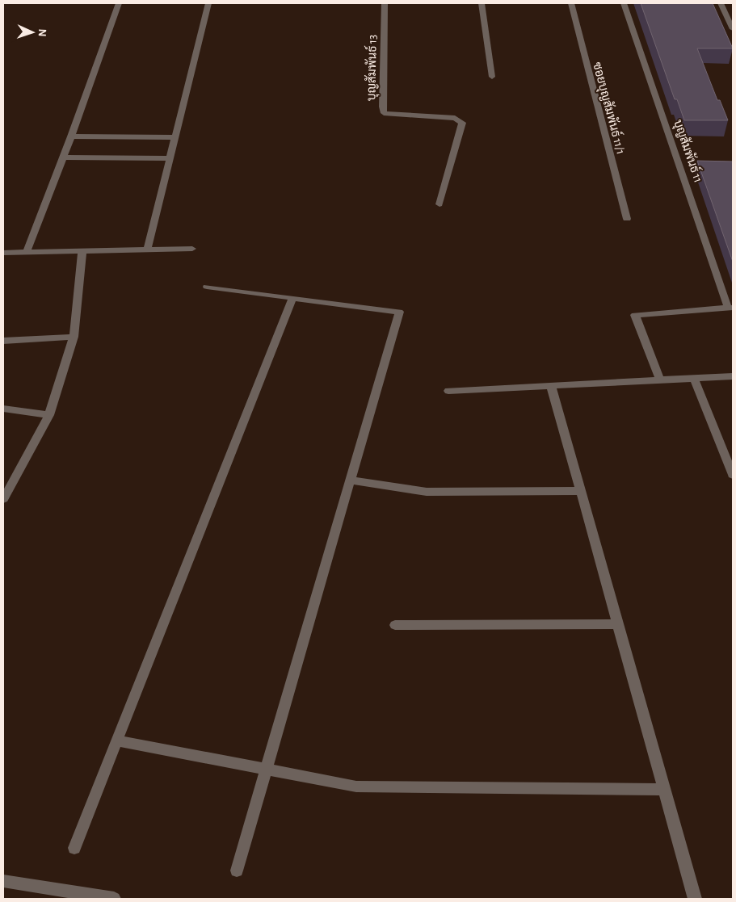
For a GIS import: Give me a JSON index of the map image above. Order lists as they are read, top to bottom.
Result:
{
  "streets": {
    "street": ["บุญสัมพันธ์ 13", "ซอยบุญสัมพันธ์ 11/1", "บุญสัมพันธ์ 11"]
  },
  "north": "right"
}
